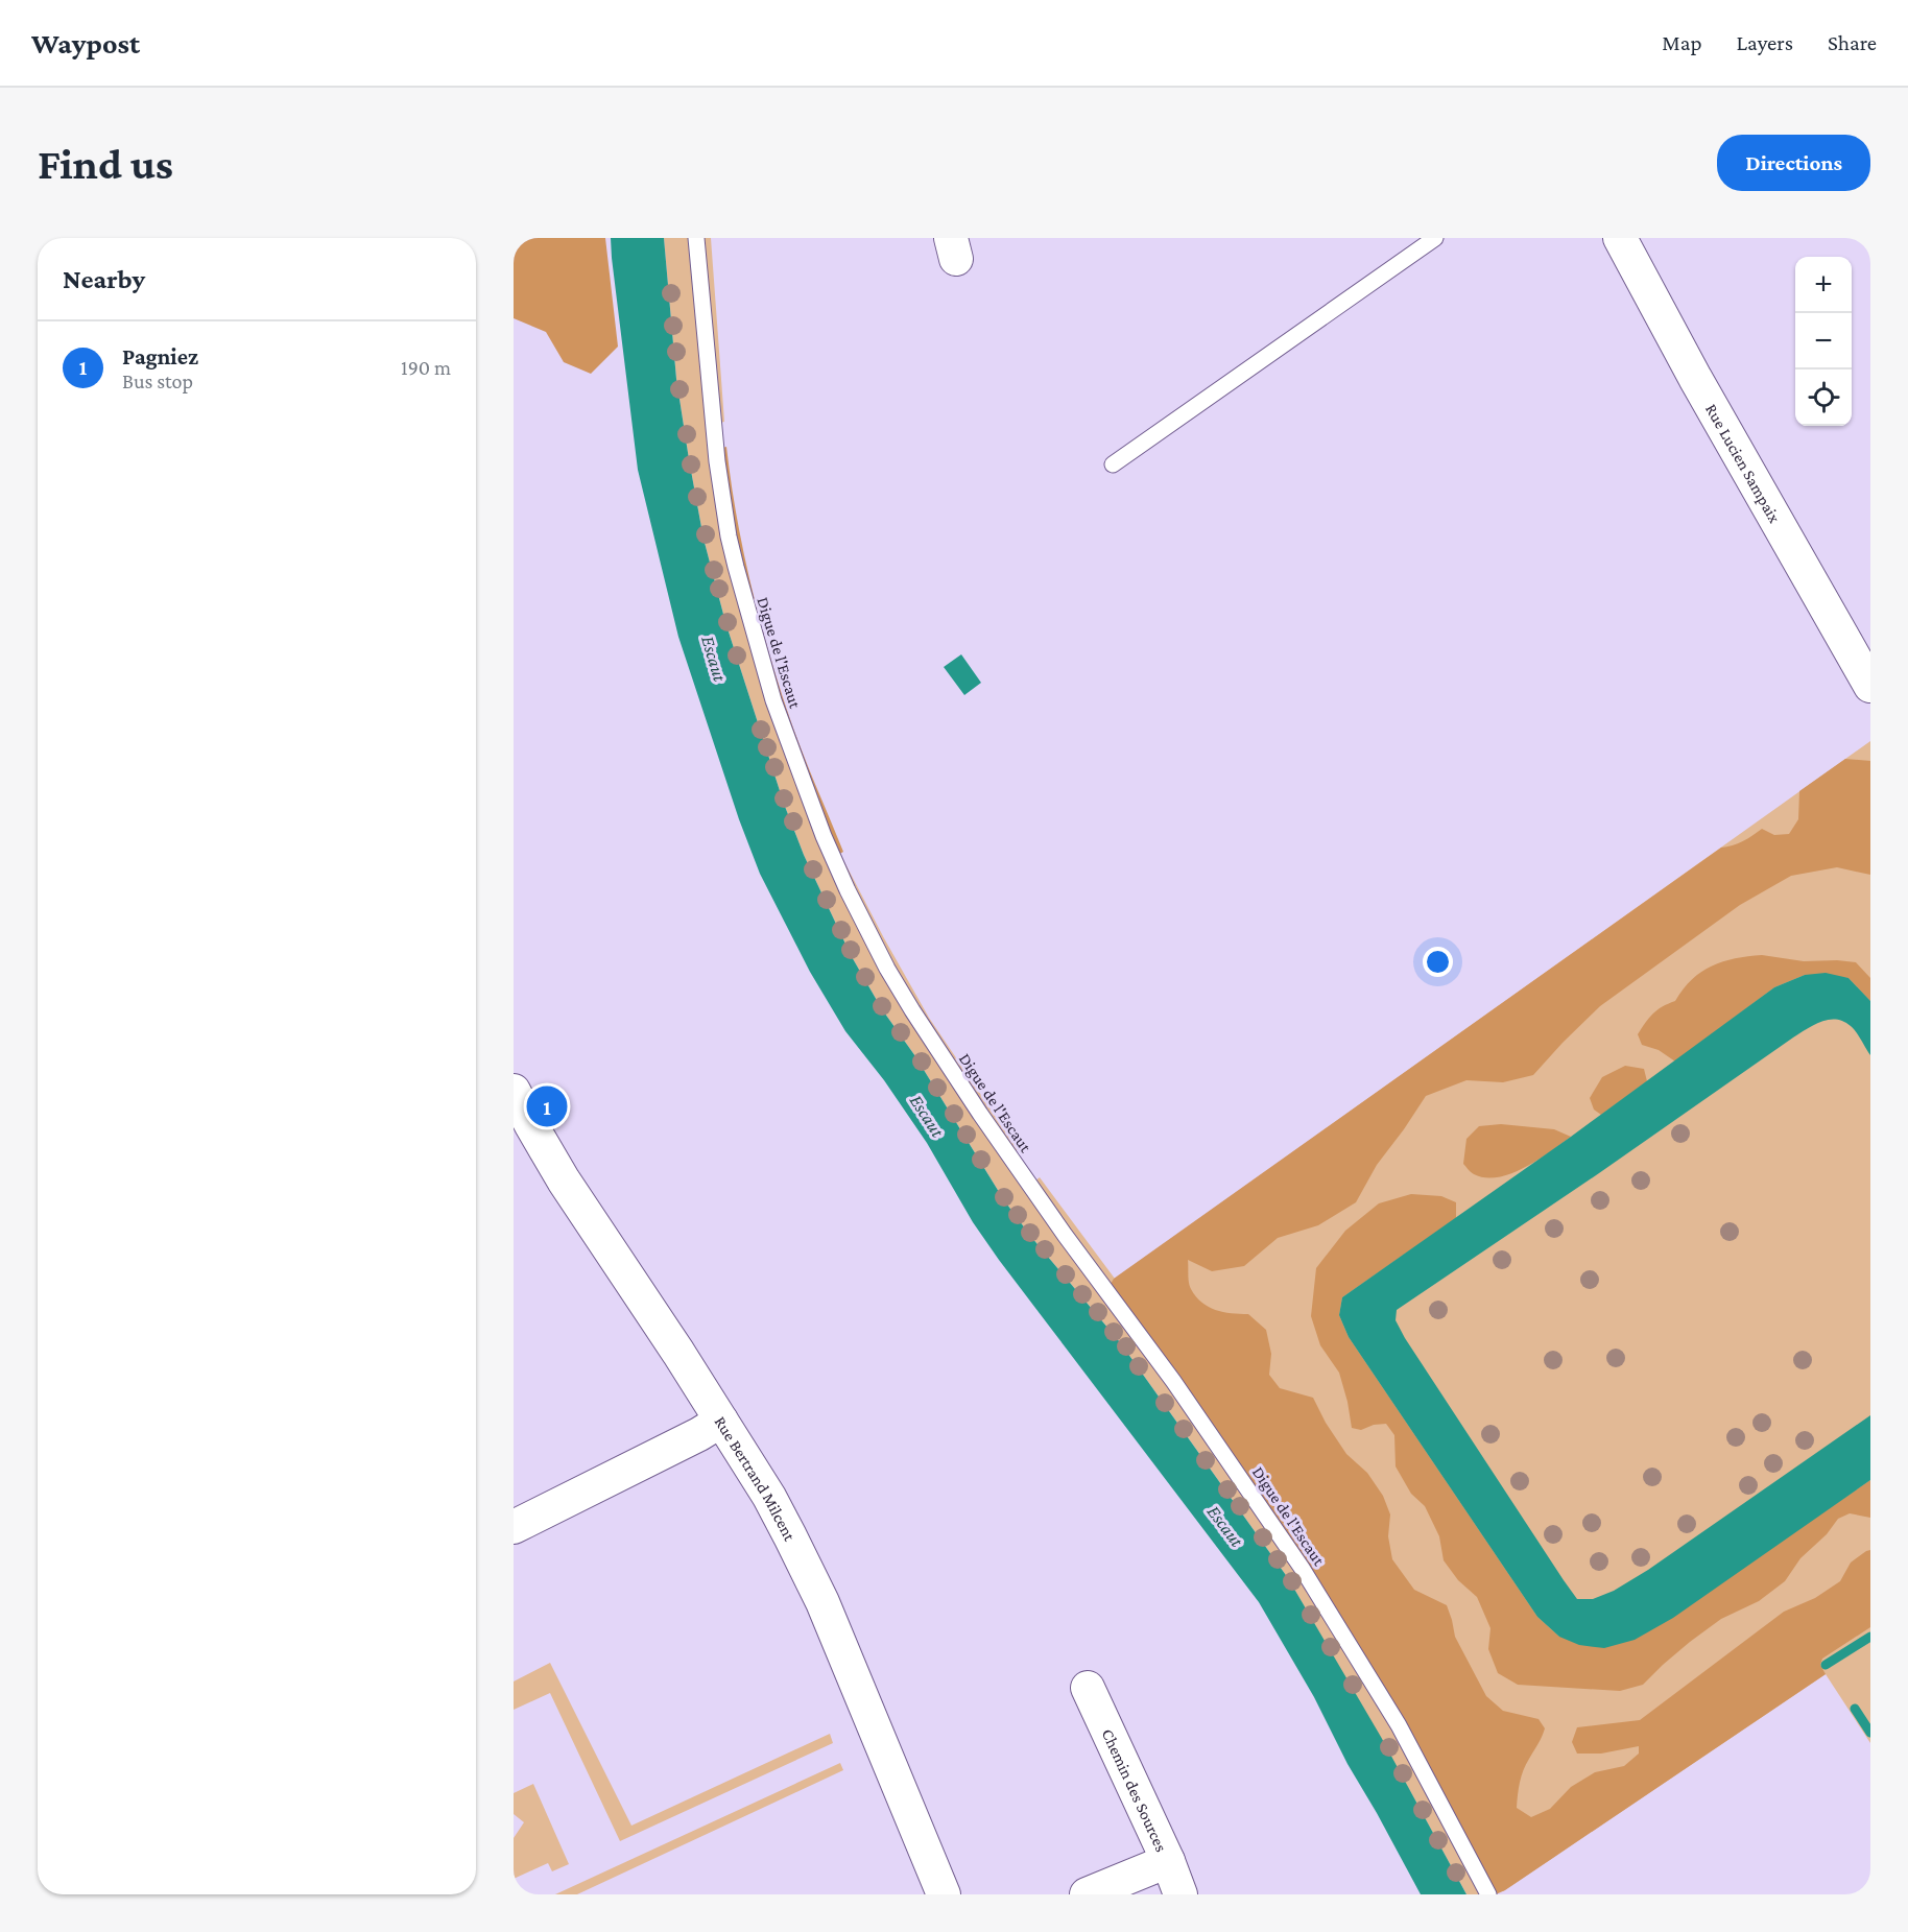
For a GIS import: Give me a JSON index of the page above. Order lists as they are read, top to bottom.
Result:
{
  "streets": {
    "street": ["Rue Lucien Sampaix", "Rue Bertrand Milcent", "Chemin des Sources"],
    "lane": ["Digue de l'Escaut"]
  },
  "water": ["Escaut"],
  "page": {
    "header": "Waypost",
    "nav": ["Map", "Layers", "Share"],
    "buttons": "Directions",
    "title": "Find us",
    "heading": "Nearby",
    "map_buttons": ["+", "−"],
    "list": [
      {
        "mark": "1",
        "name": "Pagniez",
        "note": "Bus stop",
        "value": "190 m"
      }
    ],
    "pins": "1"
  }
}
